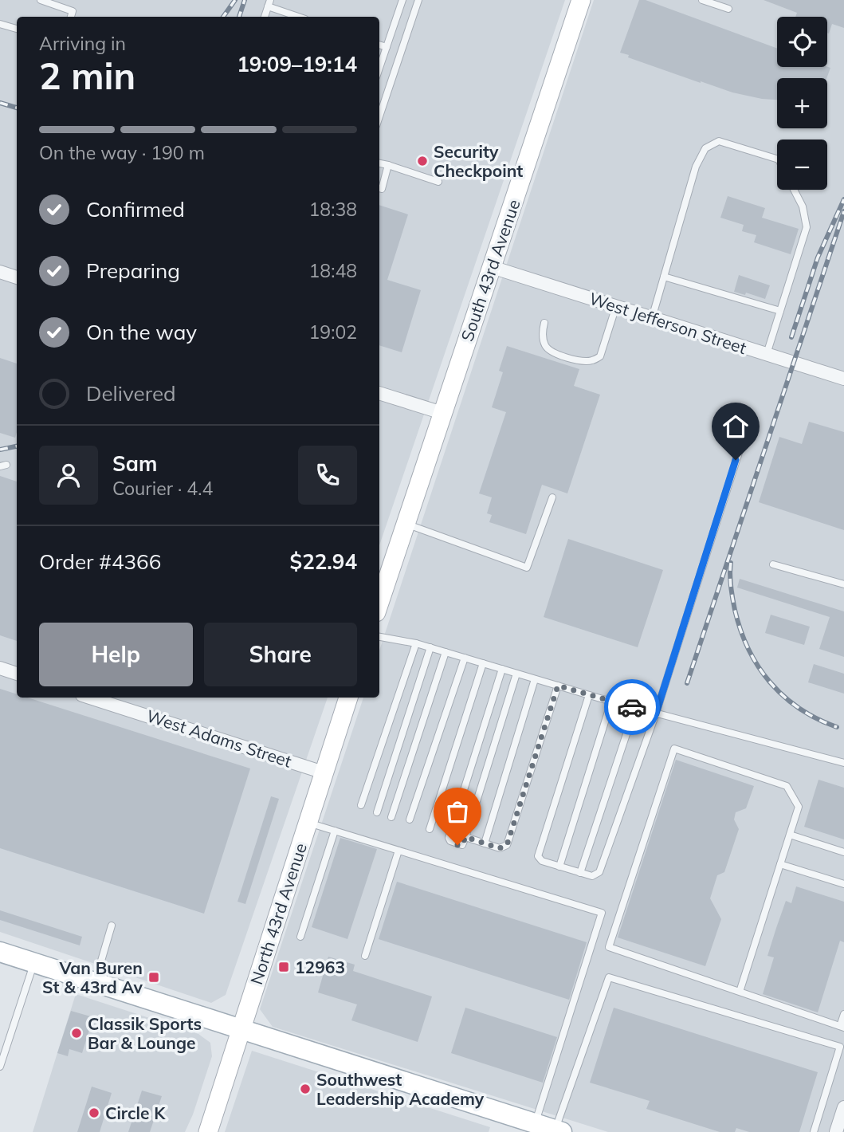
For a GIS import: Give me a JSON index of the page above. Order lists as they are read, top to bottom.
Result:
{
  "streets": {
    "main road": ["South 43rd Avenue", "North 43rd Avenue"],
    "street": ["West Jefferson Street", "West Adams Street"]
  },
  "crossings": [
    ["South 43rd Avenue", "West Jefferson Street"],
    ["West Adams Street", "North 43rd Avenue"]
  ],
  "places": {
    "other": [
      "Security Checkpoint",
      "Classik Sports Bar & Lounge",
      "Southwest Leadership Academy",
      "Circle K"
    ],
    "transit": ["12963", "Van Buren St & 43rd Av"]
  },
  "page": {
    "map_buttons": ["+", "−"],
    "heading": ["2 min", "Arriving in", "19:09–19:14"],
    "panel": [
      "Sam",
      "Courier · 4.4",
      "Order #4366",
      "$22.94"
    ],
    "bar": "On the way · 190 m",
    "list": [
      ["Confirmed", "18:38"],
      ["Preparing", "18:48"],
      ["On the way", "19:02"],
      "Delivered"
    ],
    "buttons": ["Help", "Share"]
  }
}
